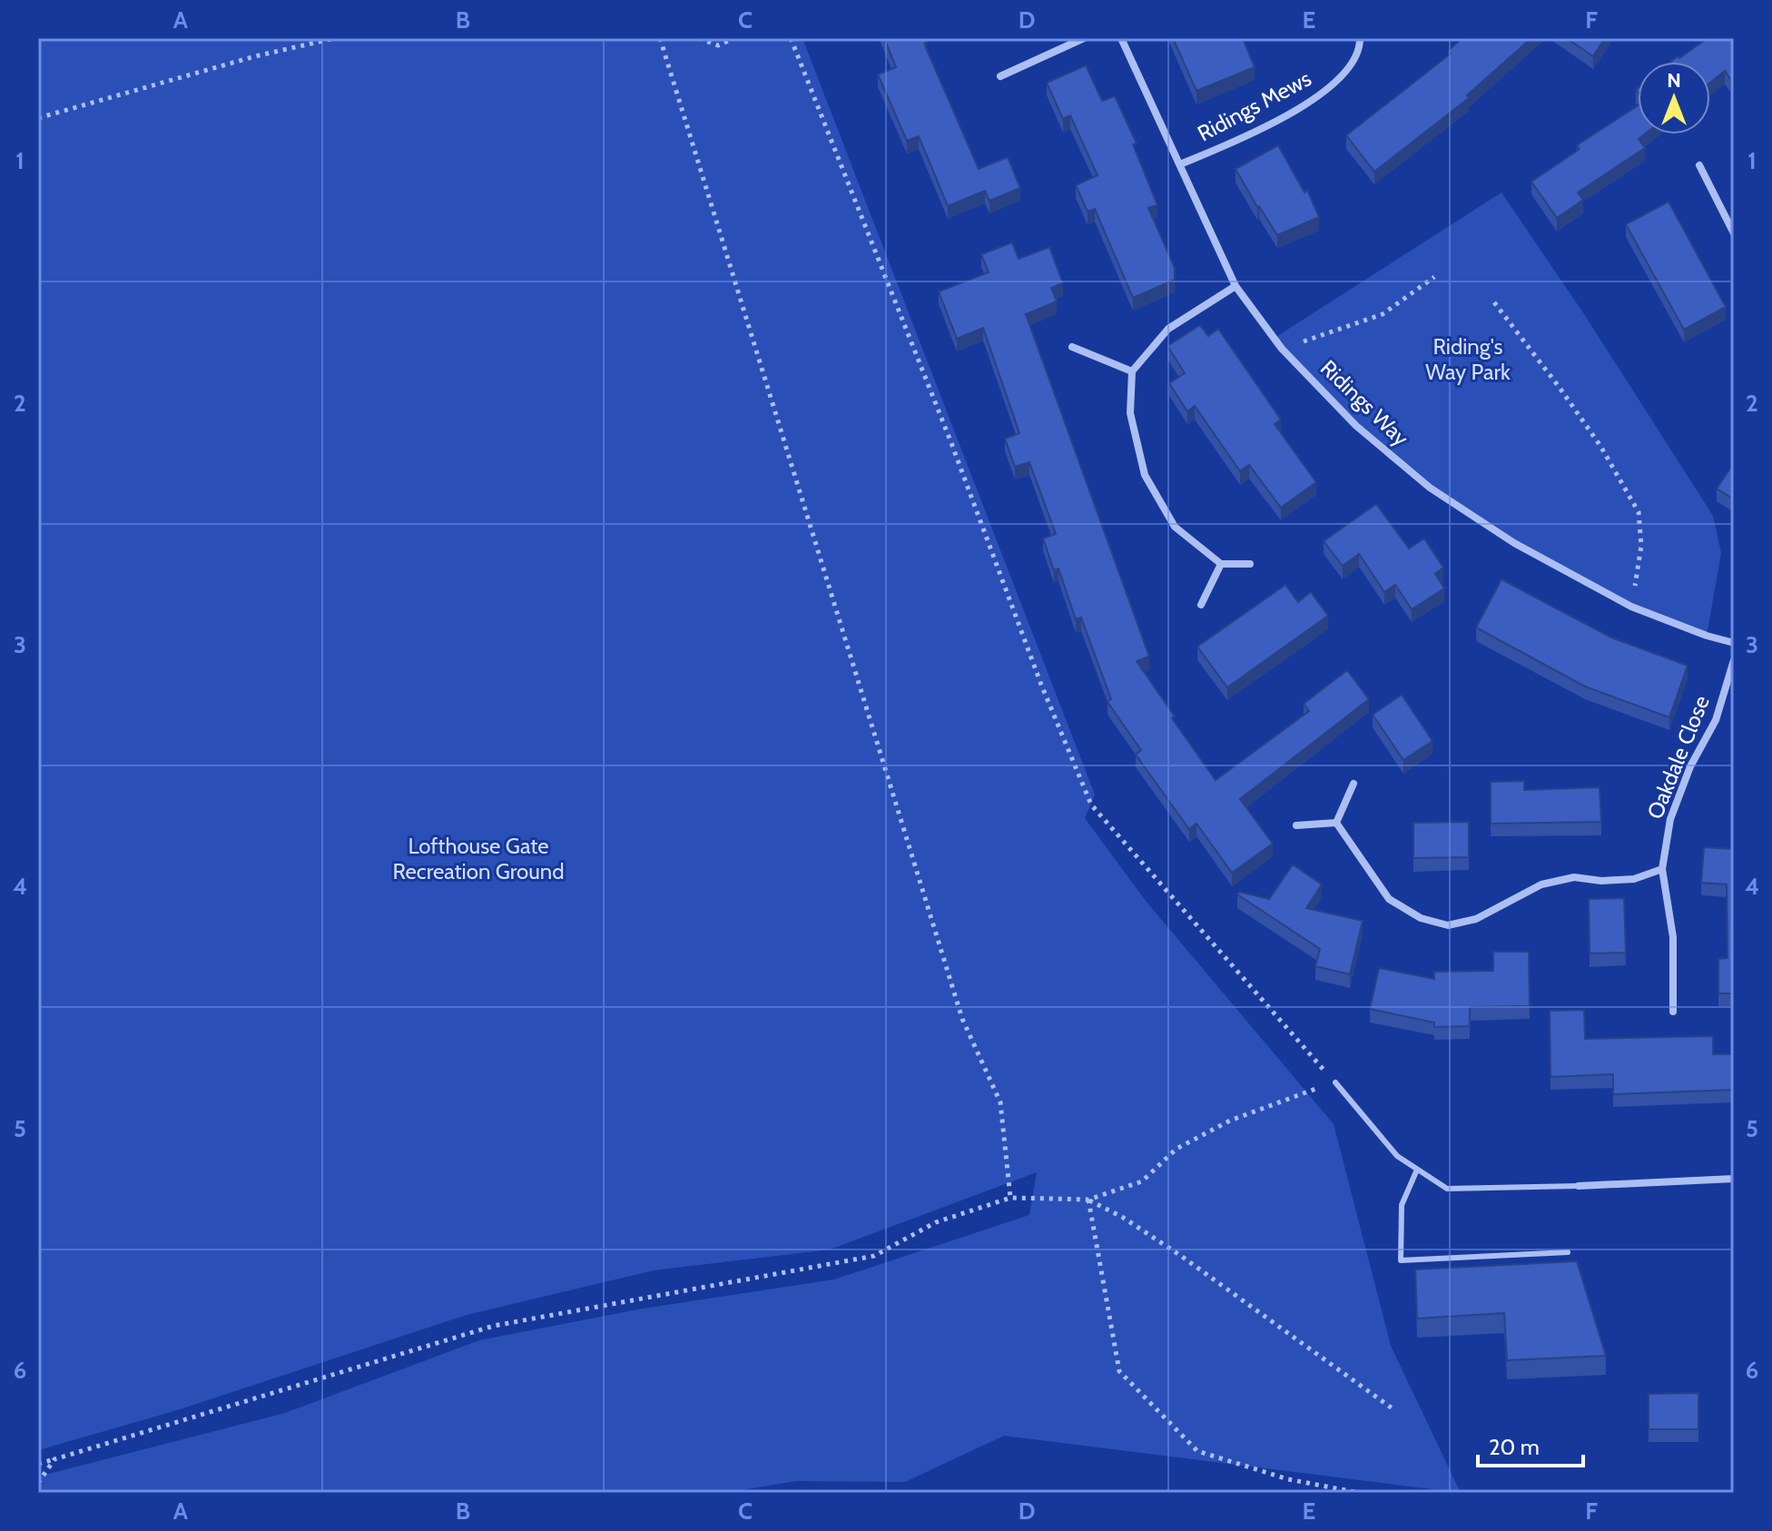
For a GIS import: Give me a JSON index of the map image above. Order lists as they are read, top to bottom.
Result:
{
  "streets": {
    "street": ["Ridings Mews", "Ridings Way", "Oakdale Close"]
  },
  "crossings": [
    ["Ridings Mews", "Ridings Way"]
  ],
  "parks": ["Riding's Way Park", "Lofthouse Gate Recreation Ground"],
  "scale_bar": "20 m",
  "north": "top",
  "grid": {
    "columns": [
      "A",
      "B",
      "C",
      "D",
      "E",
      "F"
    ],
    "rows": [
      "1",
      "2",
      "3",
      "4",
      "5",
      "6"
    ]
  }
}
